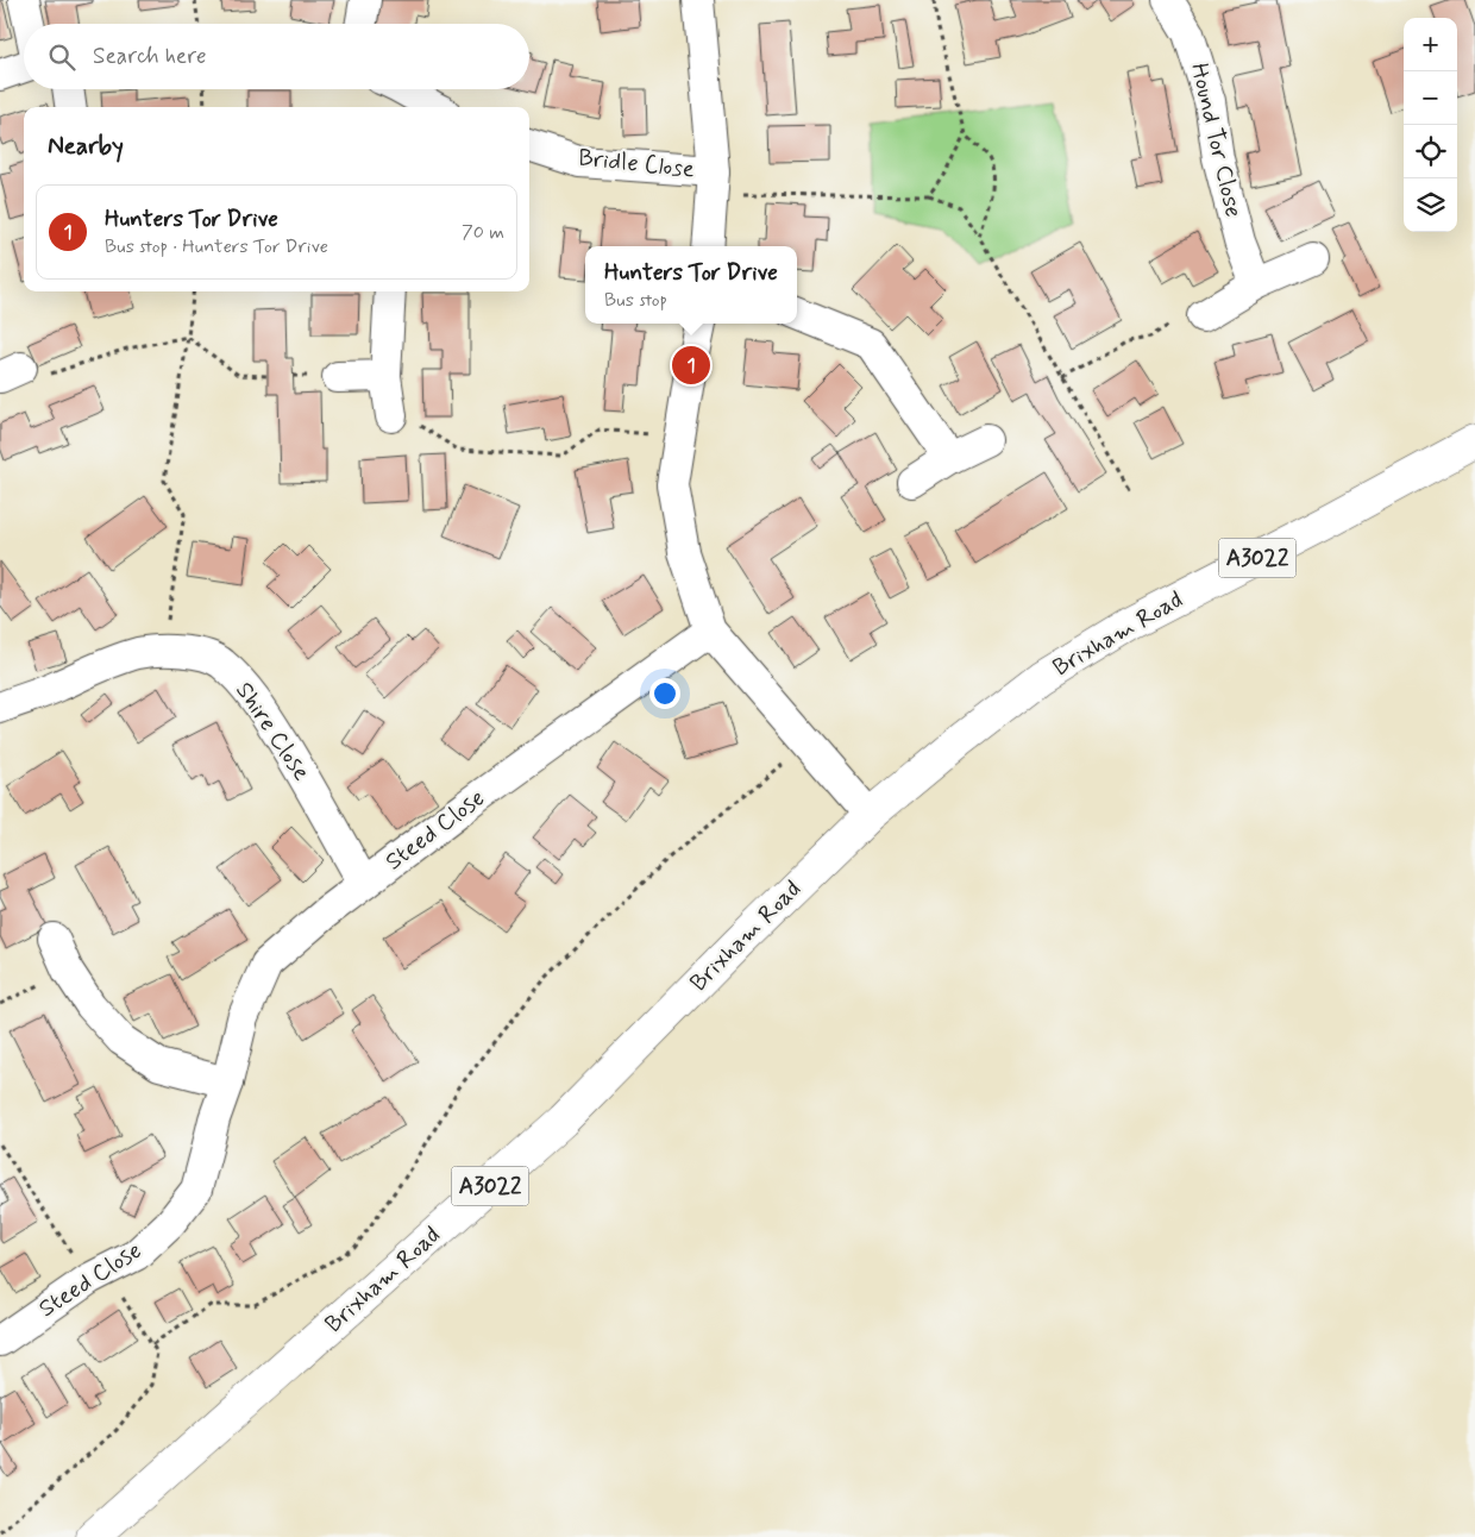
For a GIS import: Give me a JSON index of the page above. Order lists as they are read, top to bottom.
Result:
{
  "streets": {
    "main road": ["A3022", "Brixham Road"],
    "street": [
      "Hound Tor Close",
      "Bridle Close",
      "Shire Close",
      "Steed Close"
    ]
  },
  "crossings": [
    ["Shire Close", "Steed Close"]
  ],
  "page": {
    "map_buttons": ["+", "−"],
    "search": "Search here",
    "heading": "Nearby",
    "list": [
      {
        "mark": "1",
        "name": "Hunters Tor Drive",
        "note": "Bus stop · Hunters Tor Drive",
        "value": "70 m"
      }
    ],
    "popup": ["Hunters Tor Drive", "Bus stop"],
    "pins": "1"
  }
}
